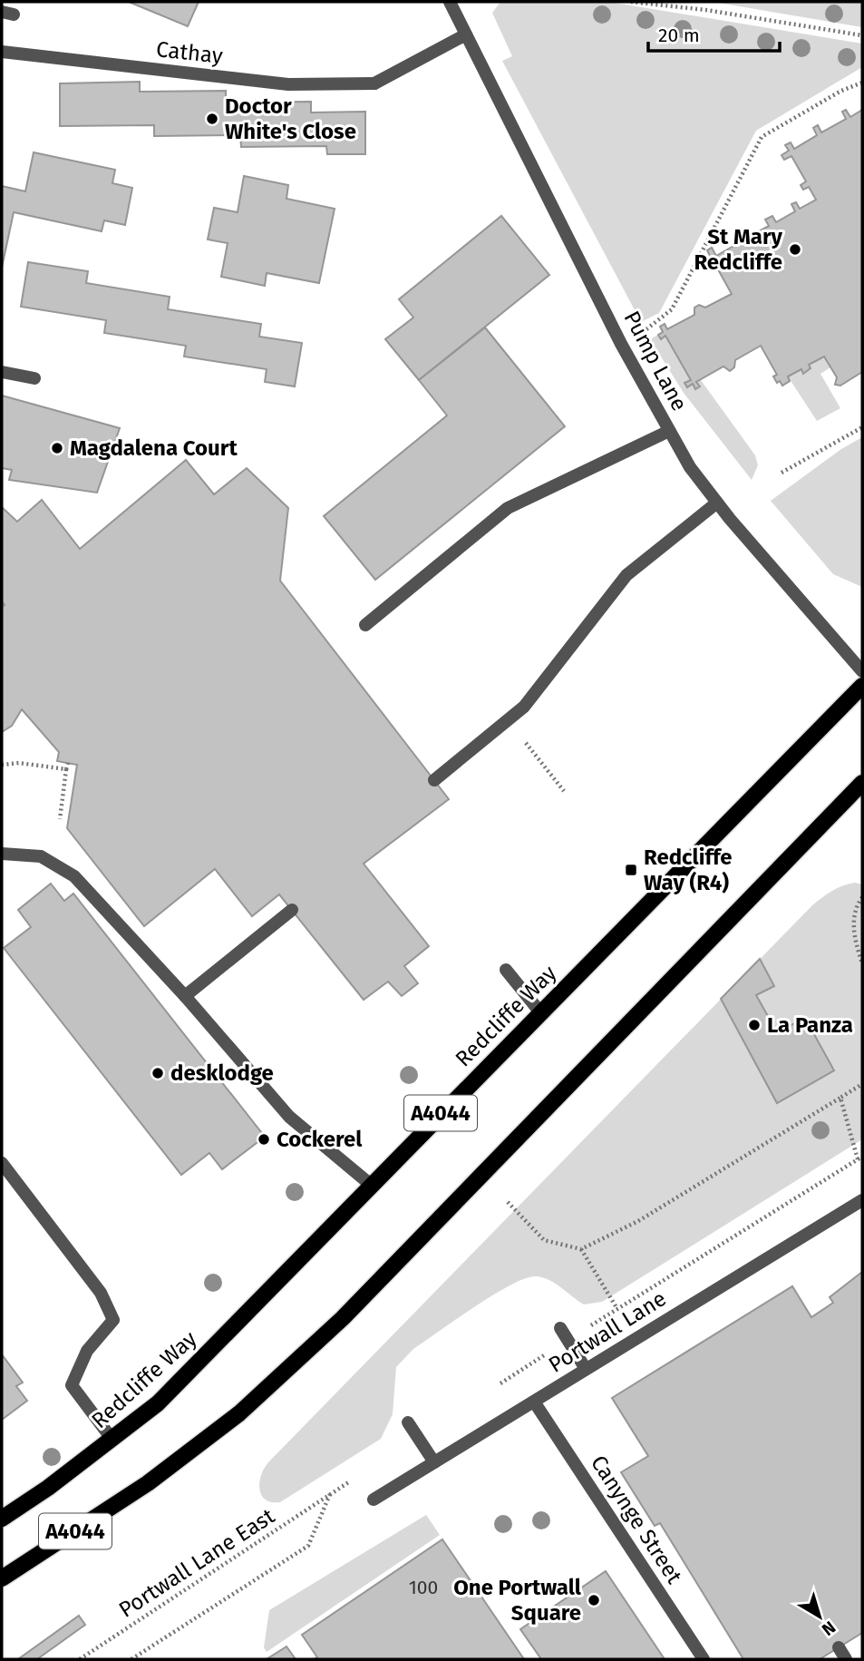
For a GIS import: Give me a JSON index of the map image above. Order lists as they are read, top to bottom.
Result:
{
  "streets": {
    "main road": ["Redcliffe Way", "A4044"],
    "street": [
      "Cathay",
      "Pump Lane",
      "Portwall Lane",
      "Canynge Street"
    ],
    "path": ["Portwall Lane East"]
  },
  "crossings": [
    ["Cathay", "Pump Lane"],
    ["Portwall Lane", "Canynge Street"]
  ],
  "places": {
    "other": [
      "Doctor White's Close",
      "St Mary Redcliffe",
      "Magdalena Court",
      "La Panza",
      "desklodge",
      "Cockerel",
      "One Portwall Square"
    ],
    "transit": ["Redcliffe Way (R4)"]
  },
  "house_numbers": ["100"],
  "scale_bar": "20 m",
  "north": "bottom right"
}
